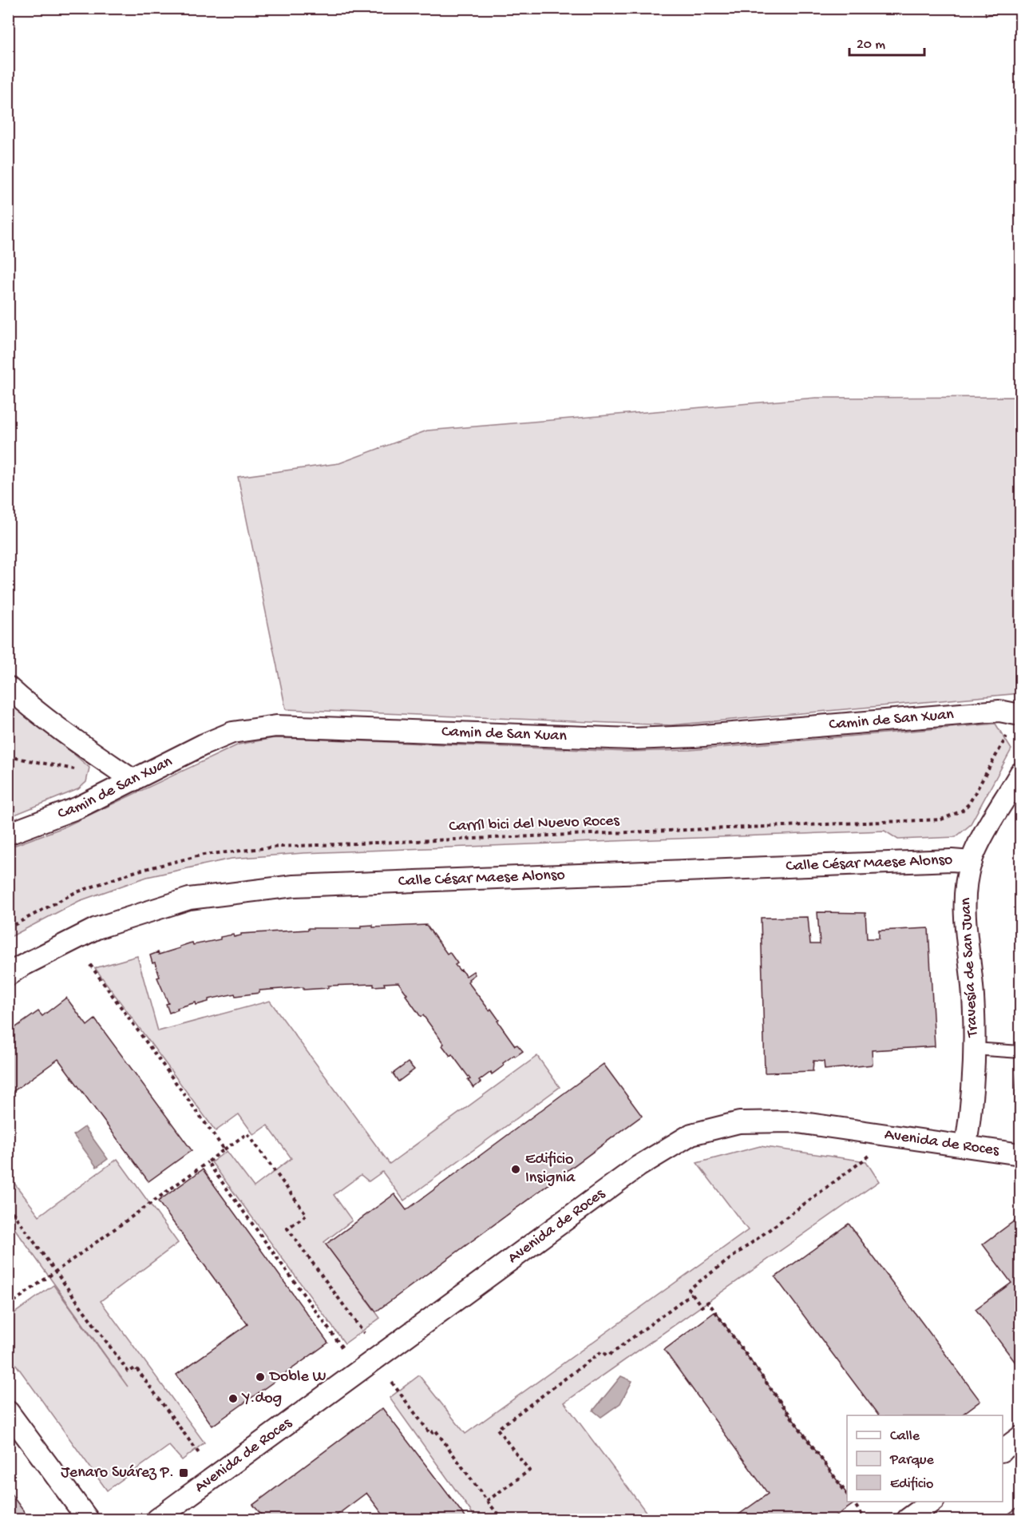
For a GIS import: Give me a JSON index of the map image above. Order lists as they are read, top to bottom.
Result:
{
  "streets": {
    "street": [
      "Camin de San Xuan",
      "Calle César Maese Alonso",
      "Travesía de San Juan",
      "Avenida de Roces"
    ],
    "path": ["Carríl bici del Nuevo Roces"]
  },
  "crossings": [
    ["Calle César Maese Alonso", "Travesía de San Juan"],
    ["Travesía de San Juan", "Avenida de Roces"]
  ],
  "places": {
    "other": ["Edificio Insignia", "Doble W", "Y.dog"],
    "transit": ["Jenaro Suárez P."]
  },
  "legend": ["Calle", "Parque", "Edificio"],
  "scale_bar": "20 m"
}
